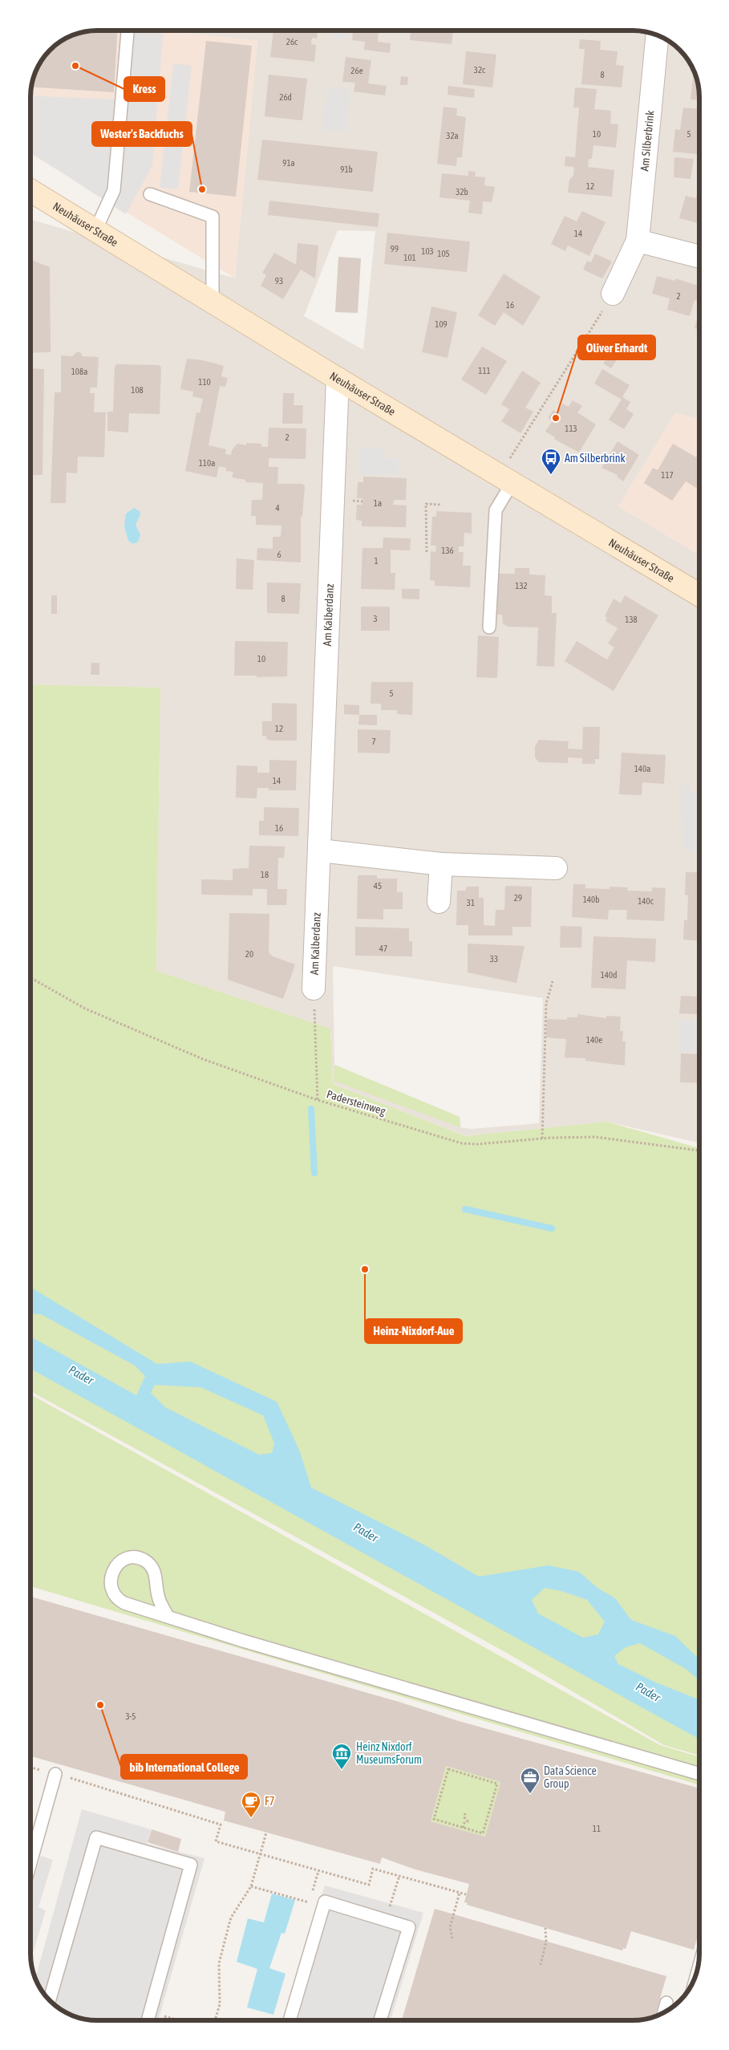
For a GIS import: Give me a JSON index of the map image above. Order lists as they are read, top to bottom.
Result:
{
  "streets": {
    "main road": ["Neuhäuser Straße"],
    "street": ["Am Silberbrink", "Am Kalberdanz"],
    "path": ["Padersteinweg"]
  },
  "crossings": [
    ["Neuhäuser Straße", "Am Kalberdanz"]
  ],
  "water": ["Pader"],
  "places": {
    "other": [
      "Kress",
      "Wester's Backfuchs",
      "Oliver Erhardt",
      "Heinz-Nixdorf-Aue",
      "bib International College"
    ],
    "bus stop": ["Am Silberbrink"],
    "museum": ["Heinz Nixdorf MuseumsForum"],
    "office": ["Data Science Group"],
    "cafe": ["F7"]
  },
  "house_numbers": [
    "26c",
    "32c",
    "26e",
    "8",
    "26d",
    "10",
    "5",
    "32a",
    "91a",
    "91b",
    "12",
    "32b",
    "14",
    "99",
    "103",
    "105",
    "101",
    "93",
    "2",
    "16",
    "109",
    "111",
    "108a",
    "110",
    "108",
    "113",
    "2",
    "110a",
    "117",
    "1a",
    "4",
    "136",
    "6",
    "1",
    "132",
    "8",
    "3",
    "138",
    "10",
    "5",
    "12",
    "7",
    "140a",
    "14",
    "16",
    "18",
    "45",
    "29",
    "140b",
    "140c",
    "31",
    "47",
    "20",
    "33",
    "140d",
    "140e",
    "3-5",
    "11"
  ]
}
